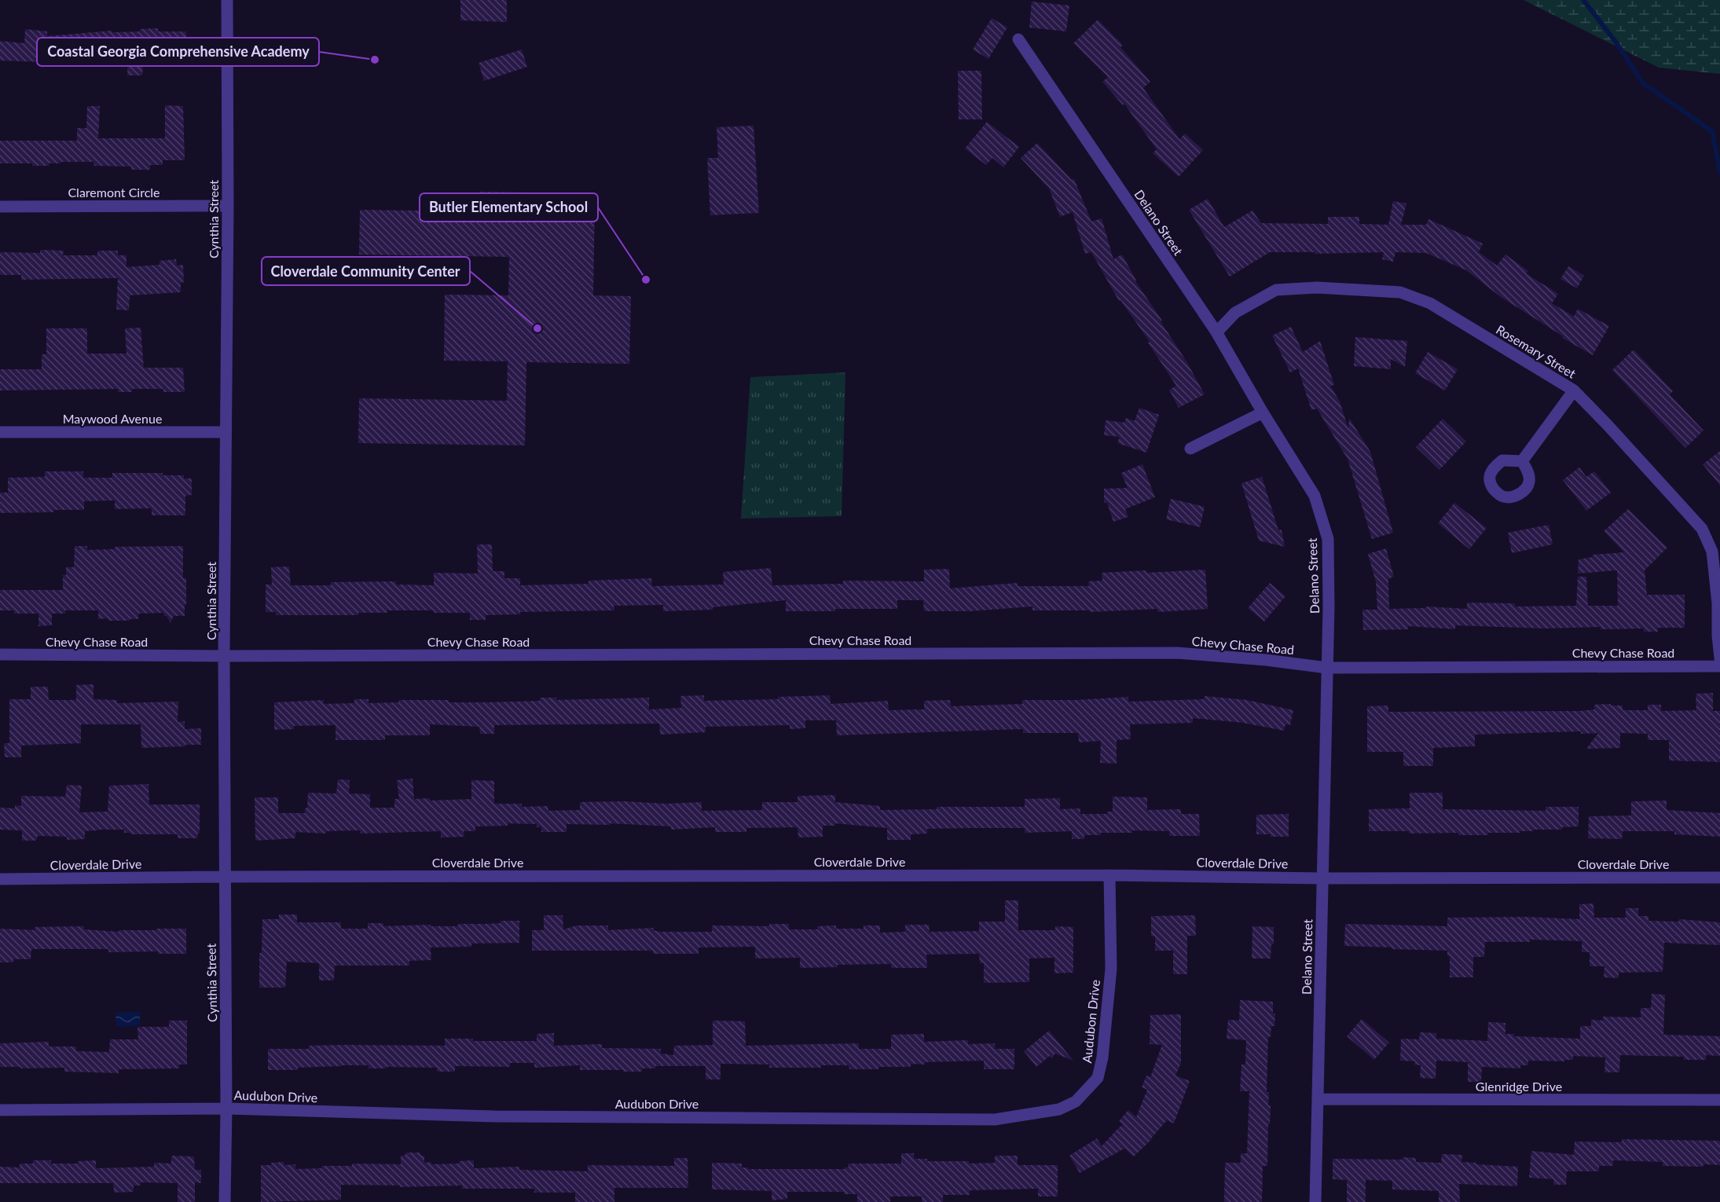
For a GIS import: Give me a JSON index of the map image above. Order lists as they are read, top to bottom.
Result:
{
  "streets": {
    "street": [
      "Claremont Circle",
      "Cynthia Street",
      "Delano Street",
      "Rosemary Street",
      "Maywood Avenue",
      "Chevy Chase Road",
      "Cloverdale Drive",
      "Audubon Drive",
      "Glenridge Drive"
    ]
  },
  "crossings": [
    ["Claremont Circle", "Cynthia Street"],
    ["Cynthia Street", "Maywood Avenue"],
    ["Cynthia Street", "Chevy Chase Road"],
    ["Cynthia Street", "Cloverdale Drive"],
    ["Cynthia Street", "Audubon Drive"],
    ["Delano Street", "Rosemary Street"],
    ["Delano Street", "Chevy Chase Road"],
    ["Delano Street", "Cloverdale Drive"],
    ["Delano Street", "Glenridge Drive"],
    ["Cloverdale Drive", "Audubon Drive"]
  ],
  "places": ["Coastal Georgia Comprehensive Academy", "Butler Elementary School", "Cloverdale Community Center"]
}
